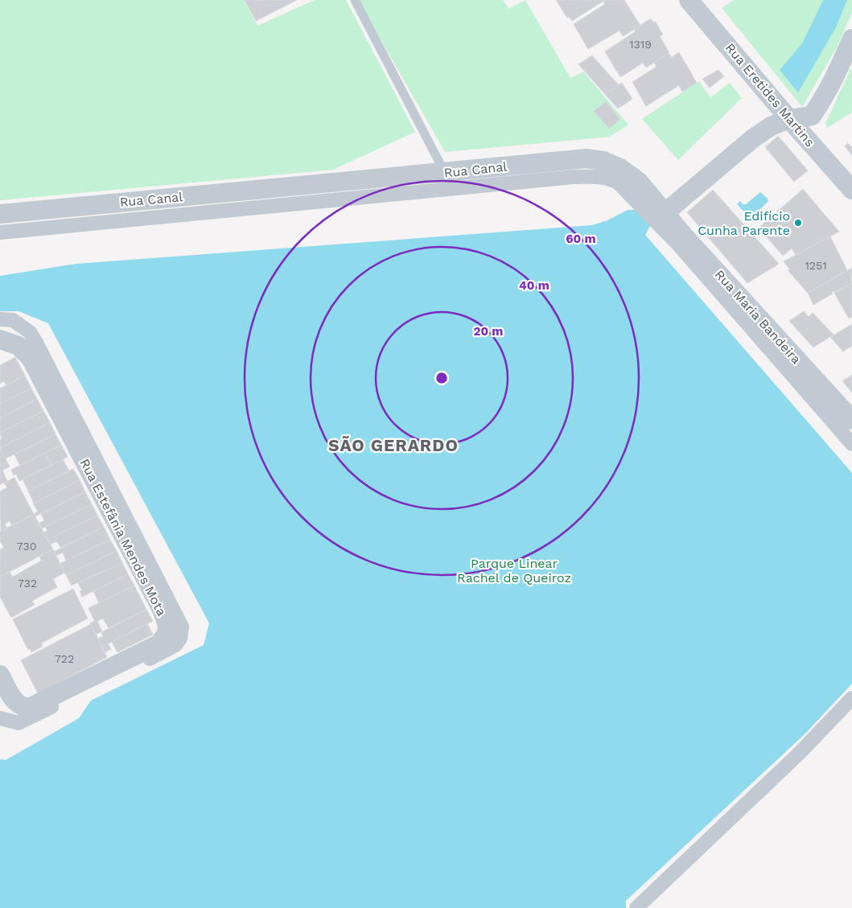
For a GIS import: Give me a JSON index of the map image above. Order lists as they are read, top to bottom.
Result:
{
  "streets": {
    "street": [
      "Rua Eretides Martins",
      "Rua Canal",
      "Rua Maria Bandeira",
      "Rua Estefânia Mendes Mota"
    ]
  },
  "crossings": [
    ["Rua Canal", "Rua Maria Bandeira"]
  ],
  "districts": ["SÃO GERARDO"],
  "parks": ["Parque Linear Rachel de Queiroz"],
  "places": ["Edifício Cunha Parente"],
  "house_numbers": [
    "1319",
    "1251",
    "730",
    "732",
    "722"
  ],
  "rings": ["60 m", "40 m", "20 m"]
}
